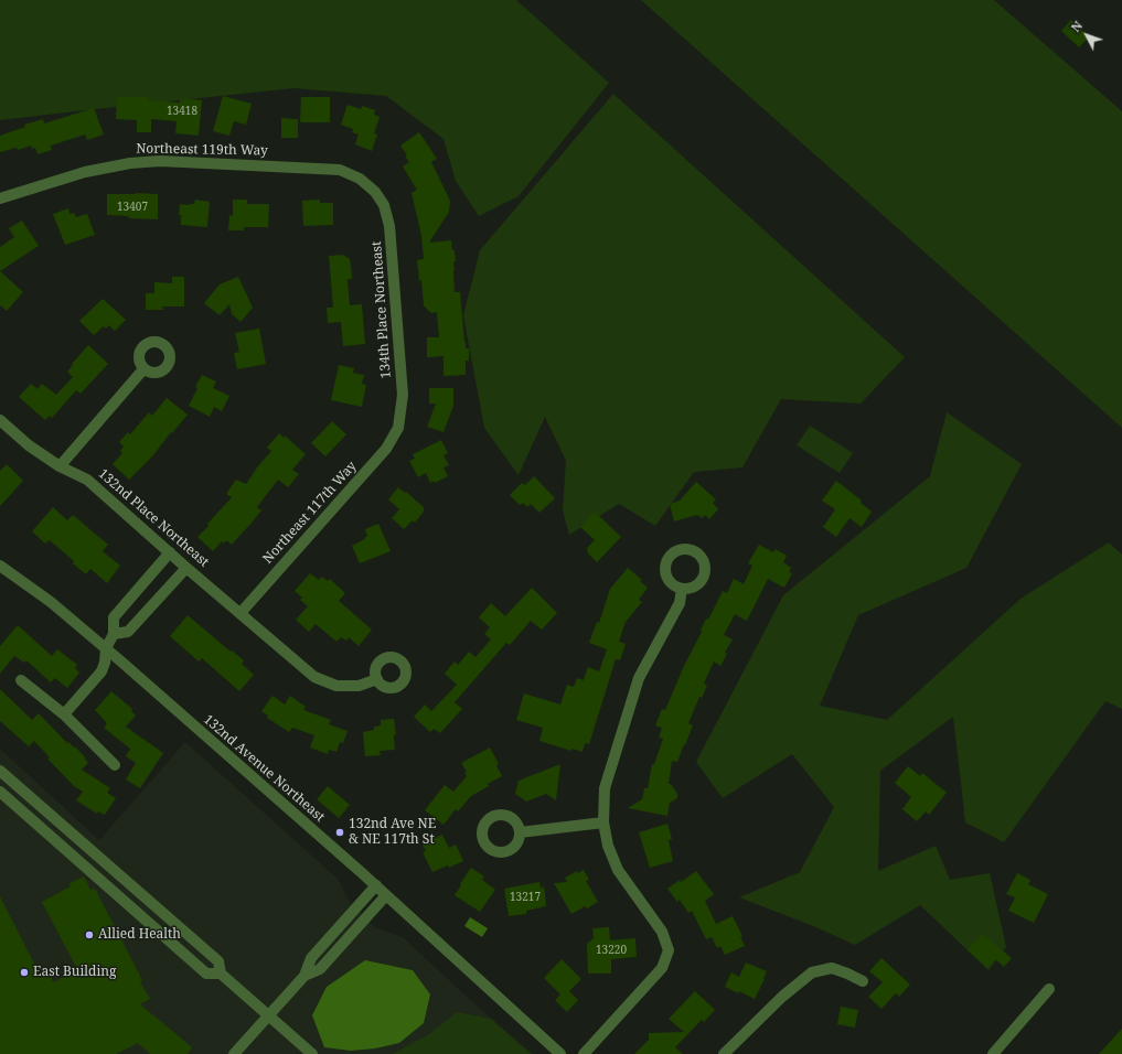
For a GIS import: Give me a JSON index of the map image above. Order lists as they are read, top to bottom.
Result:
{
  "streets": {
    "street": [
      "Northeast 119th Way",
      "134th Place Northeast",
      "Northeast 117th Way",
      "132nd Place Northeast",
      "132nd Avenue Northeast"
    ]
  },
  "crossings": [
    ["Northeast 119th Way", "134th Place Northeast"],
    ["134th Place Northeast", "Northeast 117th Way"],
    ["Northeast 117th Way", "132nd Place Northeast"]
  ],
  "places": ["132nd Ave NE & NE 117th St", "Allied Health", "East Building"],
  "house_numbers": [
    "13418",
    "13407",
    "13217",
    "13220"
  ],
  "north": "top left"
}
